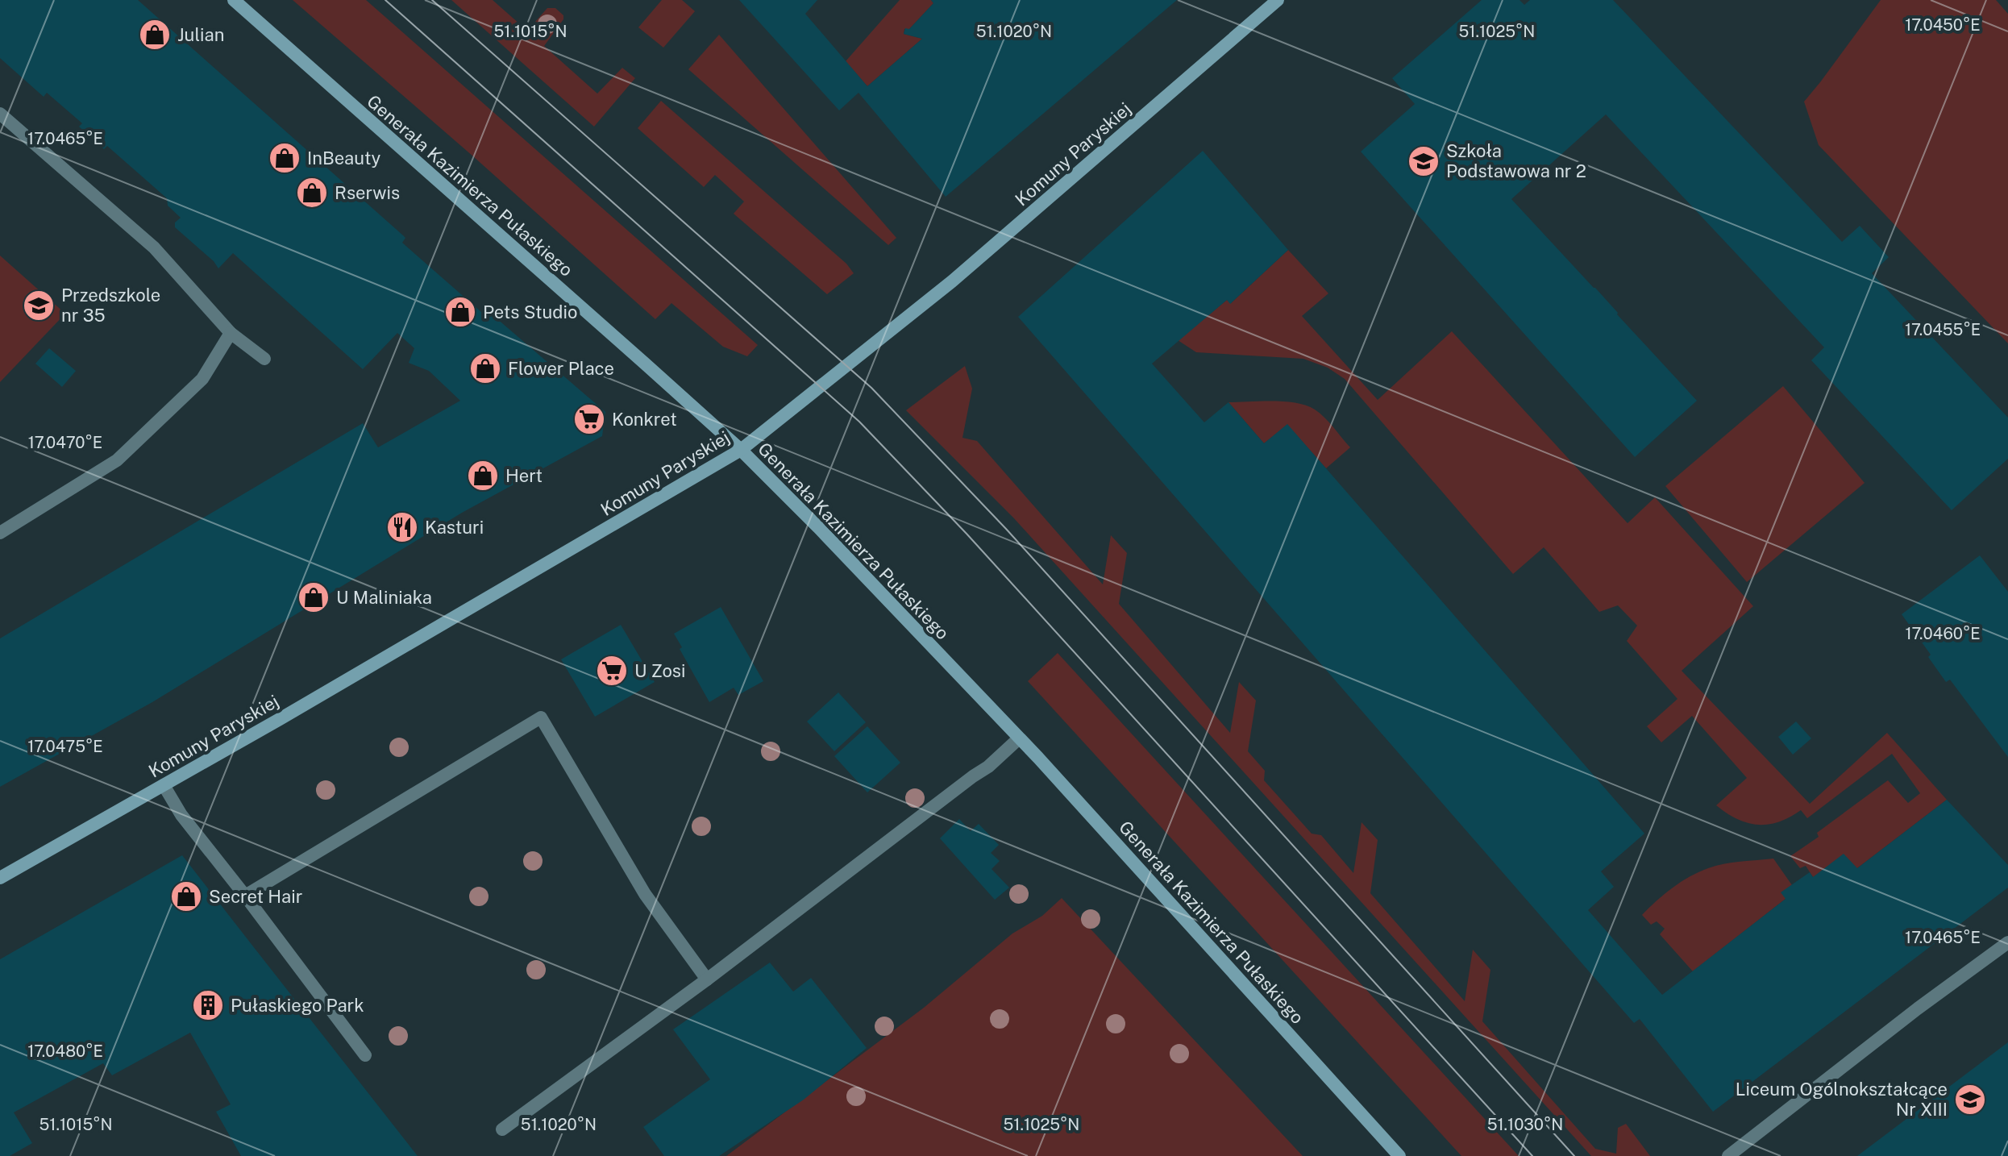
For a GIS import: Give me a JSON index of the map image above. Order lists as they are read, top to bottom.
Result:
{
  "streets": {
    "main road": ["Komuny Paryskiej", "Generała Kazimierza Pułaskiego"]
  },
  "crossings": [
    ["Komuny Paryskiej", "Generała Kazimierza Pułaskiego"]
  ],
  "places": {
    "shop": [
      "Julian",
      "InBeauty",
      "Rserwis",
      "Pets Studio",
      "Flower Place",
      "Hert",
      "U Maliniaka",
      "Secret Hair"
    ],
    "school or university": ["Szkoła Podstawowa nr 2", "Przedszkole nr 35", "Liceum Ogólnokształcące Nr XIII"],
    "supermarket": ["Konkret", "U Zosi"],
    "restaurant": ["Kasturi"],
    "building": ["Pułaskiego Park"]
  },
  "coordinates": [
    "17.0450°E",
    "51.1015°N",
    "51.1020°N",
    "51.1025°N",
    "17.0465°E",
    "17.0455°E",
    "17.0470°E",
    "17.0460°E",
    "17.0475°E",
    "17.0480°E",
    "51.1030°N"
  ]
}
